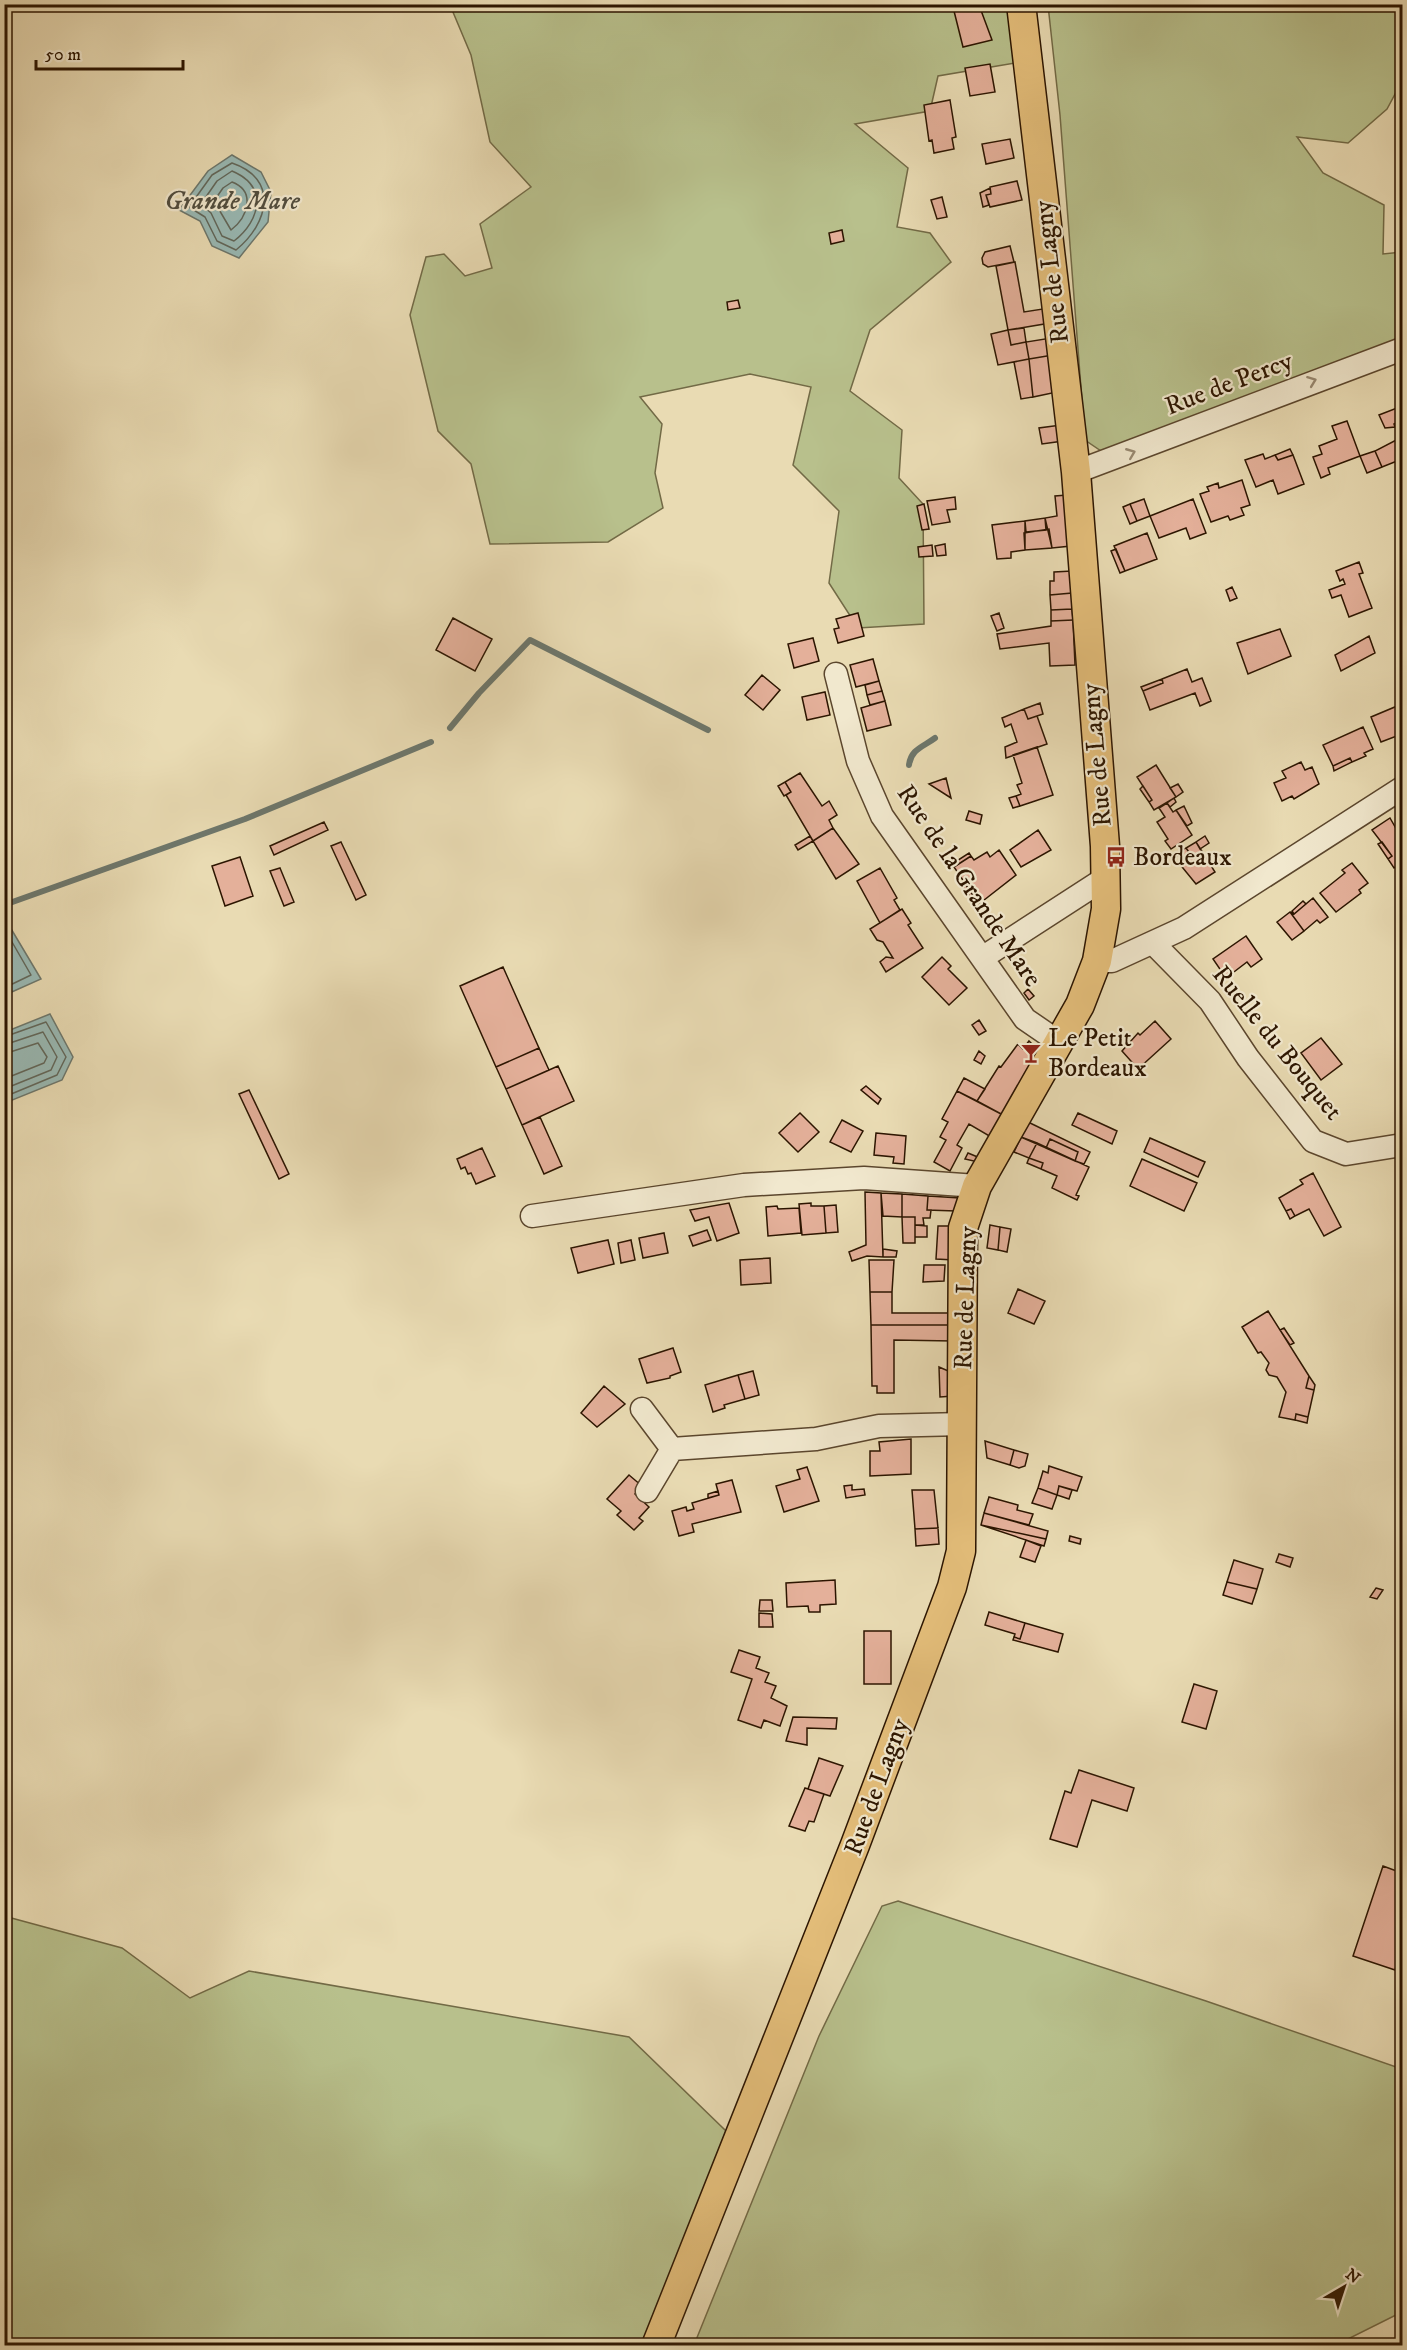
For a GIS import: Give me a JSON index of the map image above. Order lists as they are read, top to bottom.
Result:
{
  "streets": {
    "main road": ["Rue de Lagny"],
    "street": ["Rue de Percy", "Rue de la Grande Mare", "Ruelle du Bouquet"]
  },
  "crossings": [
    ["Rue de Lagny", "Rue de Percy"],
    ["Rue de Lagny", "Rue de la Grande Mare"]
  ],
  "one_way": ["Rue de Percy"],
  "water": ["Grande Mare"],
  "places": {
    "bus stop": ["Bordeaux"],
    "bar": ["Le Petit Bordeaux"]
  },
  "scale_bar": "50 m",
  "north": "top right"
}
